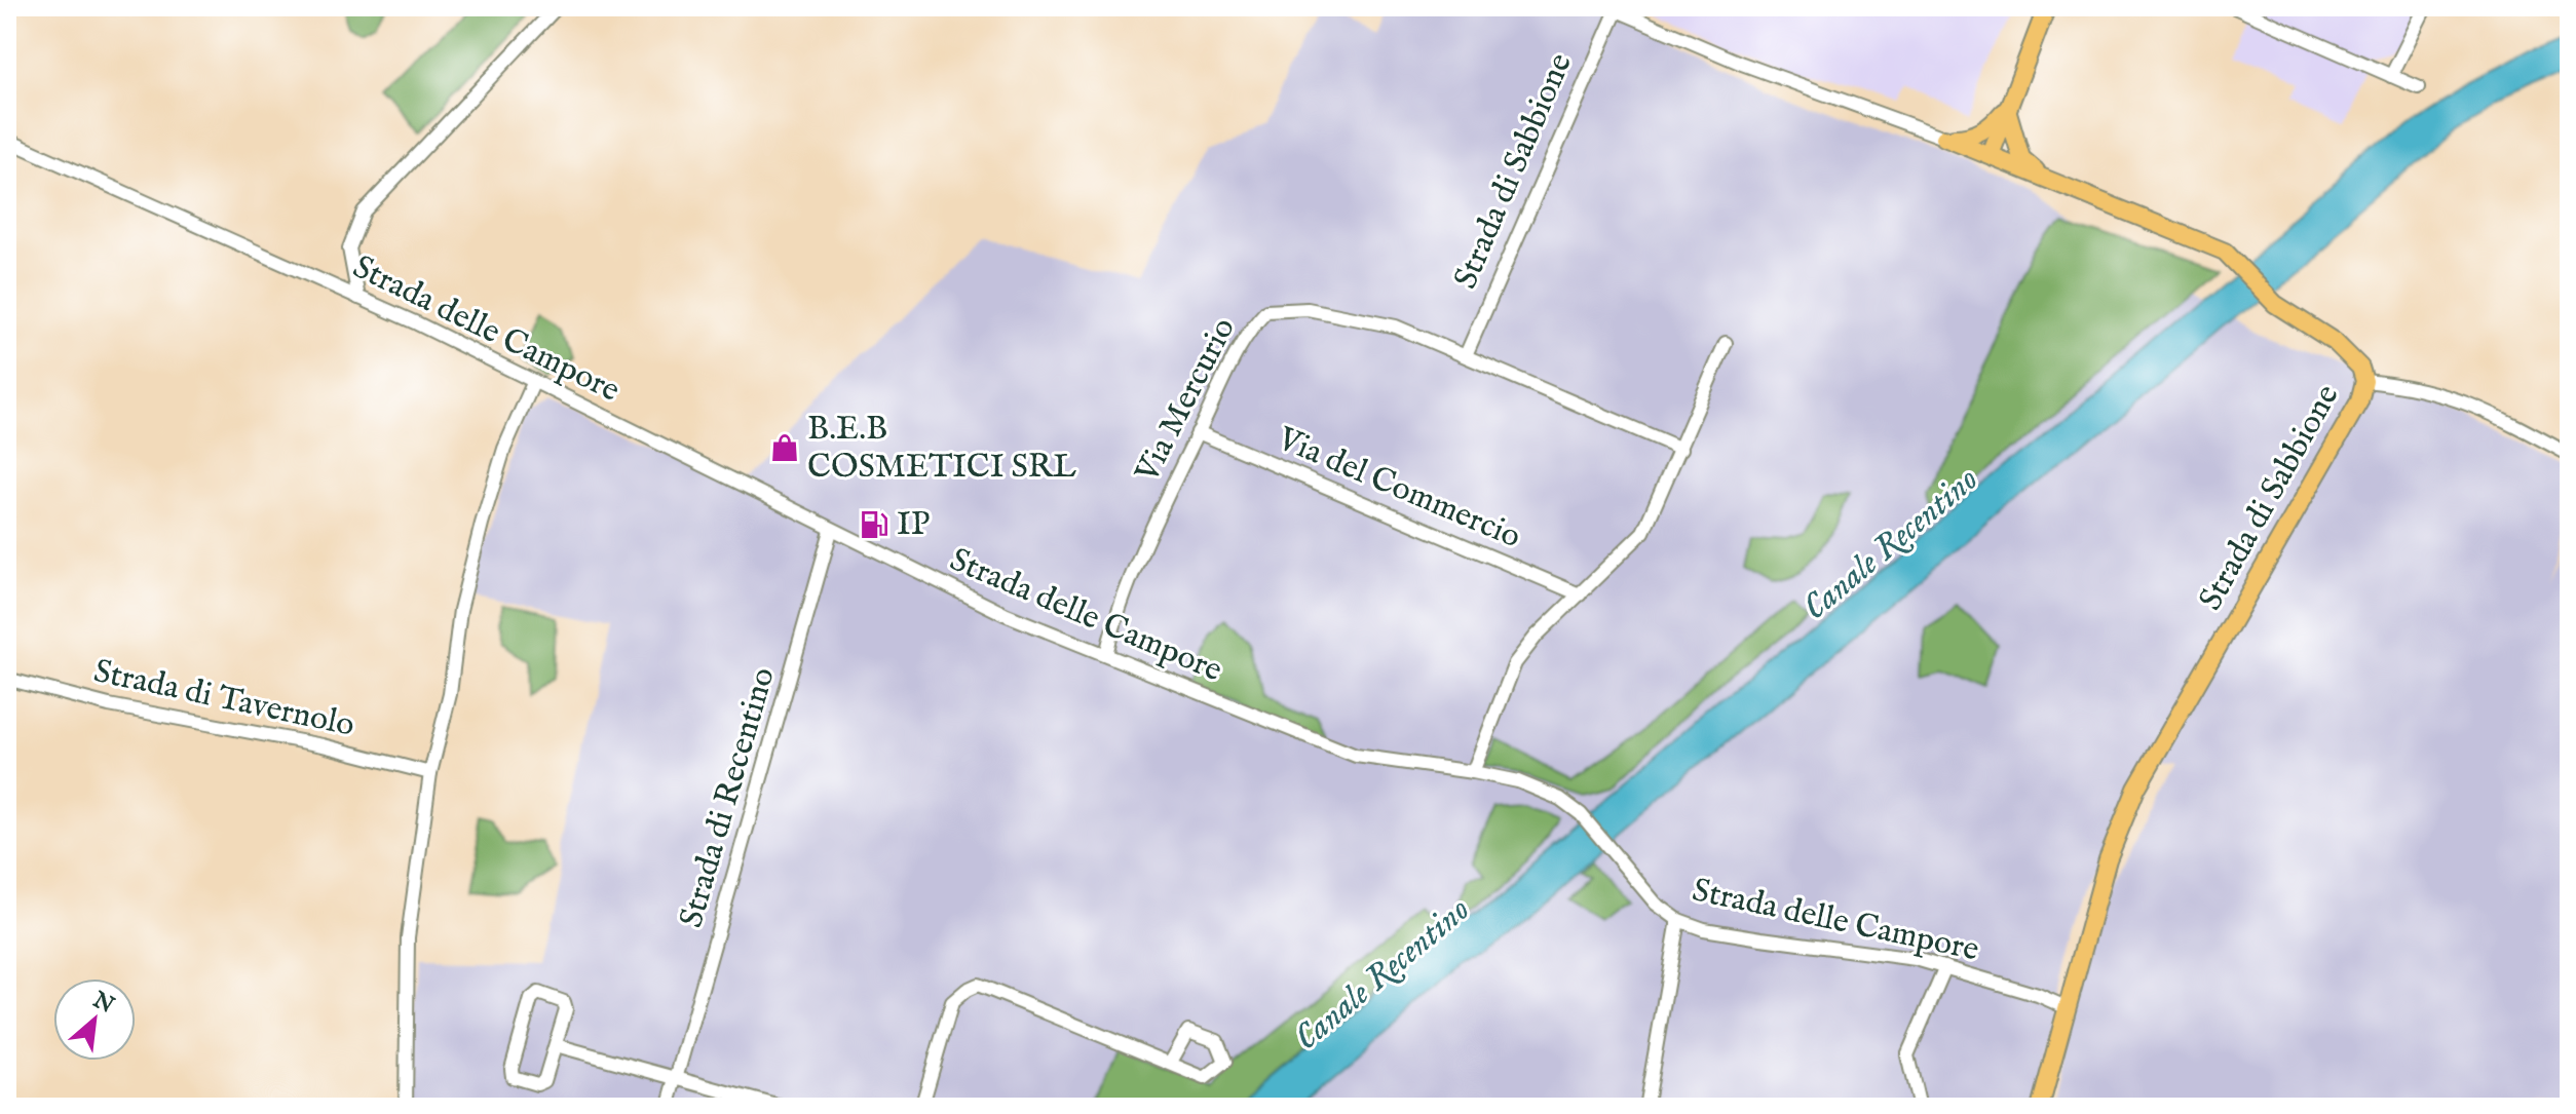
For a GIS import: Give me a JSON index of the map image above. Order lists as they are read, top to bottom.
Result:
{
  "streets": {
    "main road": ["Strada di Sabbione"],
    "street": [
      "Strada delle Campore",
      "Via Mercurio",
      "Via del Commercio",
      "Strada di Tavernolo",
      "Strada di Recentino"
    ]
  },
  "crossings": [
    ["Strada di Sabbione", "Strada delle Campore"],
    ["Strada di Sabbione", "Via Mercurio"],
    ["Strada delle Campore", "Via Mercurio"],
    ["Strada delle Campore", "Strada di Recentino"],
    ["Via Mercurio", "Via del Commercio"]
  ],
  "water": ["Canale Recentino"],
  "places": {
    "shop": ["B.E.B COSMETICI SRL"],
    "fuel station": ["IP"]
  },
  "north": "top right"
}
